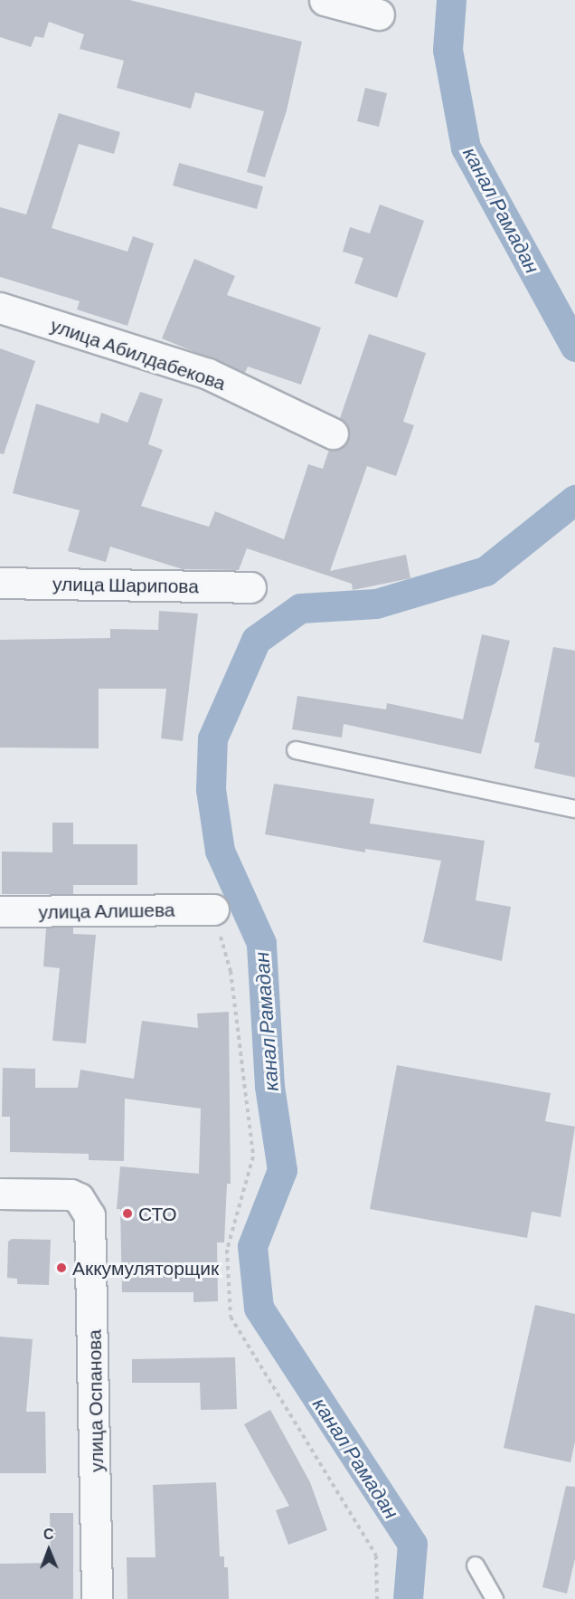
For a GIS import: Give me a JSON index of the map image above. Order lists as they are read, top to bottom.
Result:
{
  "streets": {
    "street": [
      "улица Абилдабекова",
      "улица Шарипова",
      "улица Алишева",
      "улица Оспанова"
    ]
  },
  "water": ["канал Рамадан"],
  "places": ["СТО", "Аккумуляторщик"],
  "north": "top"
}
